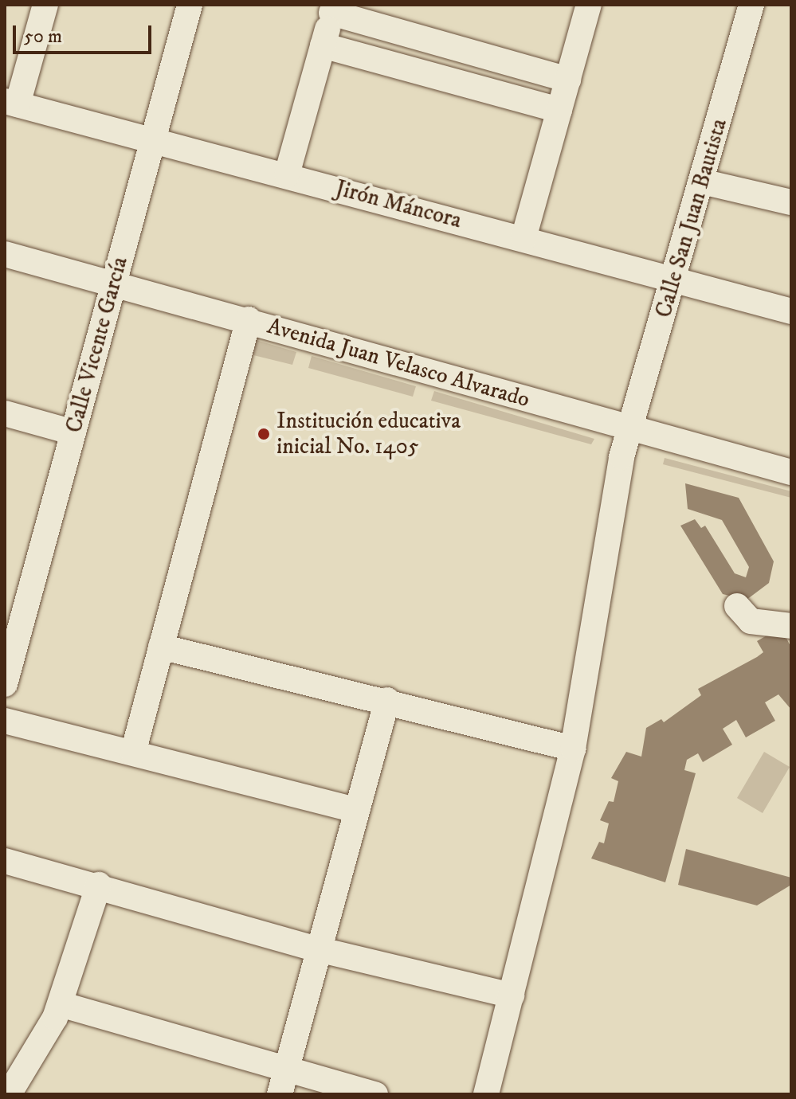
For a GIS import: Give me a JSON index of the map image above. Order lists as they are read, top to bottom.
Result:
{
  "streets": {
    "street": [
      "Jirón Máncora",
      "Calle San Juan Bautista",
      "Calle Vicente García",
      "Avenida Juan Velasco Alvarado"
    ]
  },
  "crossings": [
    ["Jirón Máncora", "Calle San Juan Bautista"],
    ["Jirón Máncora", "Calle Vicente García"],
    ["Calle San Juan Bautista", "Avenida Juan Velasco Alvarado"],
    ["Calle Vicente García", "Avenida Juan Velasco Alvarado"]
  ],
  "places": ["Institución educativa inicial No. 1405"],
  "scale_bar": "50 m"
}
